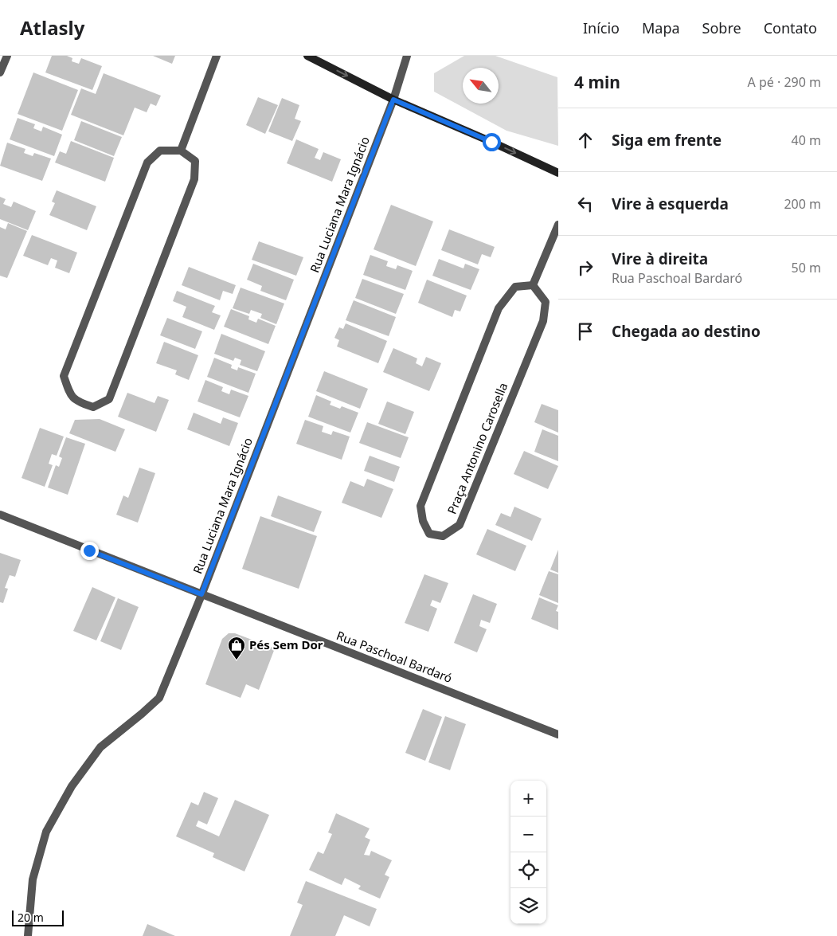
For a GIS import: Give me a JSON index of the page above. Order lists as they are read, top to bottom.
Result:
{
  "streets": {
    "street": ["Rua Luciana Mara Ignácio", "Praça Antonino Carosella", "Rua Paschoal Bardaró"]
  },
  "crossings": [
    ["Rua Luciana Mara Ignácio", "Rua Paschoal Bardaró"]
  ],
  "places": {
    "shop": ["Pés Sem Dor"]
  },
  "scale_bar": "20 m",
  "north": "top left",
  "page": {
    "header": "Atlasly",
    "nav": [
      "Início",
      "Mapa",
      "Sobre",
      "Contato"
    ],
    "heading": ["4 min", "A pé · 290 m"],
    "list": [
      ["Siga em frente", "40 m"],
      ["Vire à esquerda", "200 m"],
      ["Vire à direita", "Rua Paschoal Bardaró", "50 m"],
      "Chegada ao destino"
    ],
    "map_buttons": ["+", "−"],
    "scale": "20 m"
  }
}
